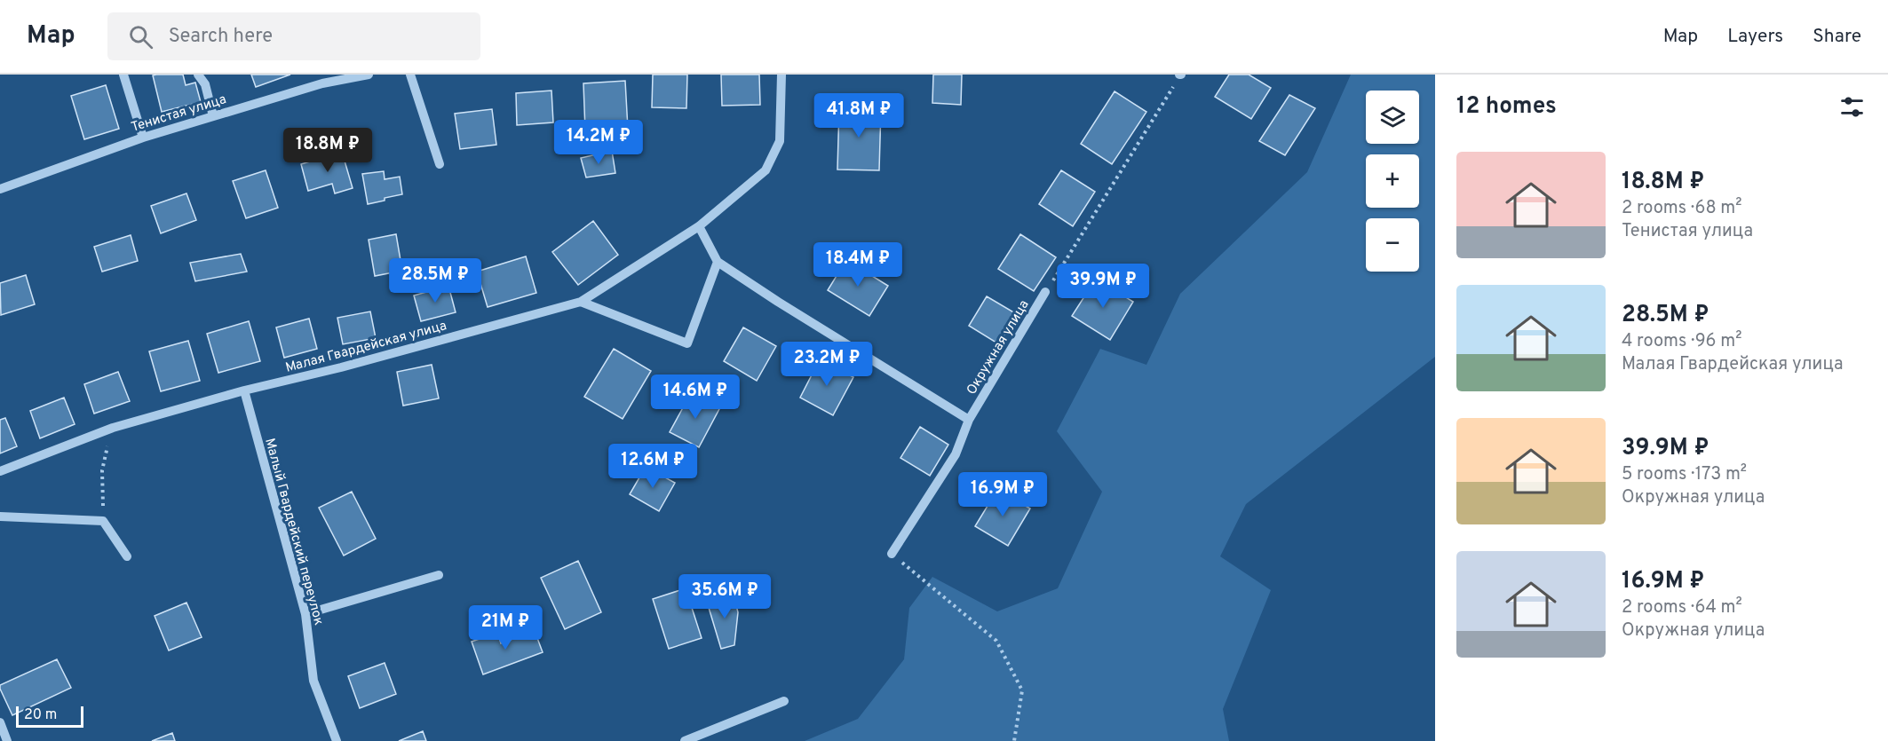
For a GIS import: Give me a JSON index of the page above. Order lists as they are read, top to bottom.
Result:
{
  "streets": {
    "street": [
      "Тенистая улица",
      "Малая Гвардейская улица",
      "Окружная улица",
      "Малый Гвардейский переулок"
    ]
  },
  "crossings": [
    ["Малая Гвардейская улица", "Малый Гвардейский переулок"]
  ],
  "scale_bar": "20 m",
  "page": {
    "header": "Map",
    "search": "Search here",
    "nav": ["Map", "Layers", "Share"],
    "heading": "12 homes",
    "map_buttons": ["+", "−"],
    "price": [
      "41.8M ₽",
      "14.2M ₽",
      "18.8M ₽",
      "18.4M ₽",
      "28.5M ₽",
      "39.9M ₽",
      "23.2M ₽",
      "14.6M ₽",
      "12.6M ₽",
      "16.9M ₽",
      "35.6M ₽",
      "21M ₽"
    ],
    "list": [
      {
        "name": "18.8M ₽",
        "note": "2 rooms · 68 m² · Тенистая улица"
      },
      {
        "name": "28.5M ₽",
        "note": "4 rooms · 96 m² · Малая Гвардейская улица"
      },
      {
        "name": "39.9M ₽",
        "note": "5 rooms · 173 m² · Окружная улица"
      },
      {
        "name": "16.9M ₽",
        "note": "2 rooms · 64 m² · Окружная улица"
      }
    ],
    "scale": "20 m"
  }
}
